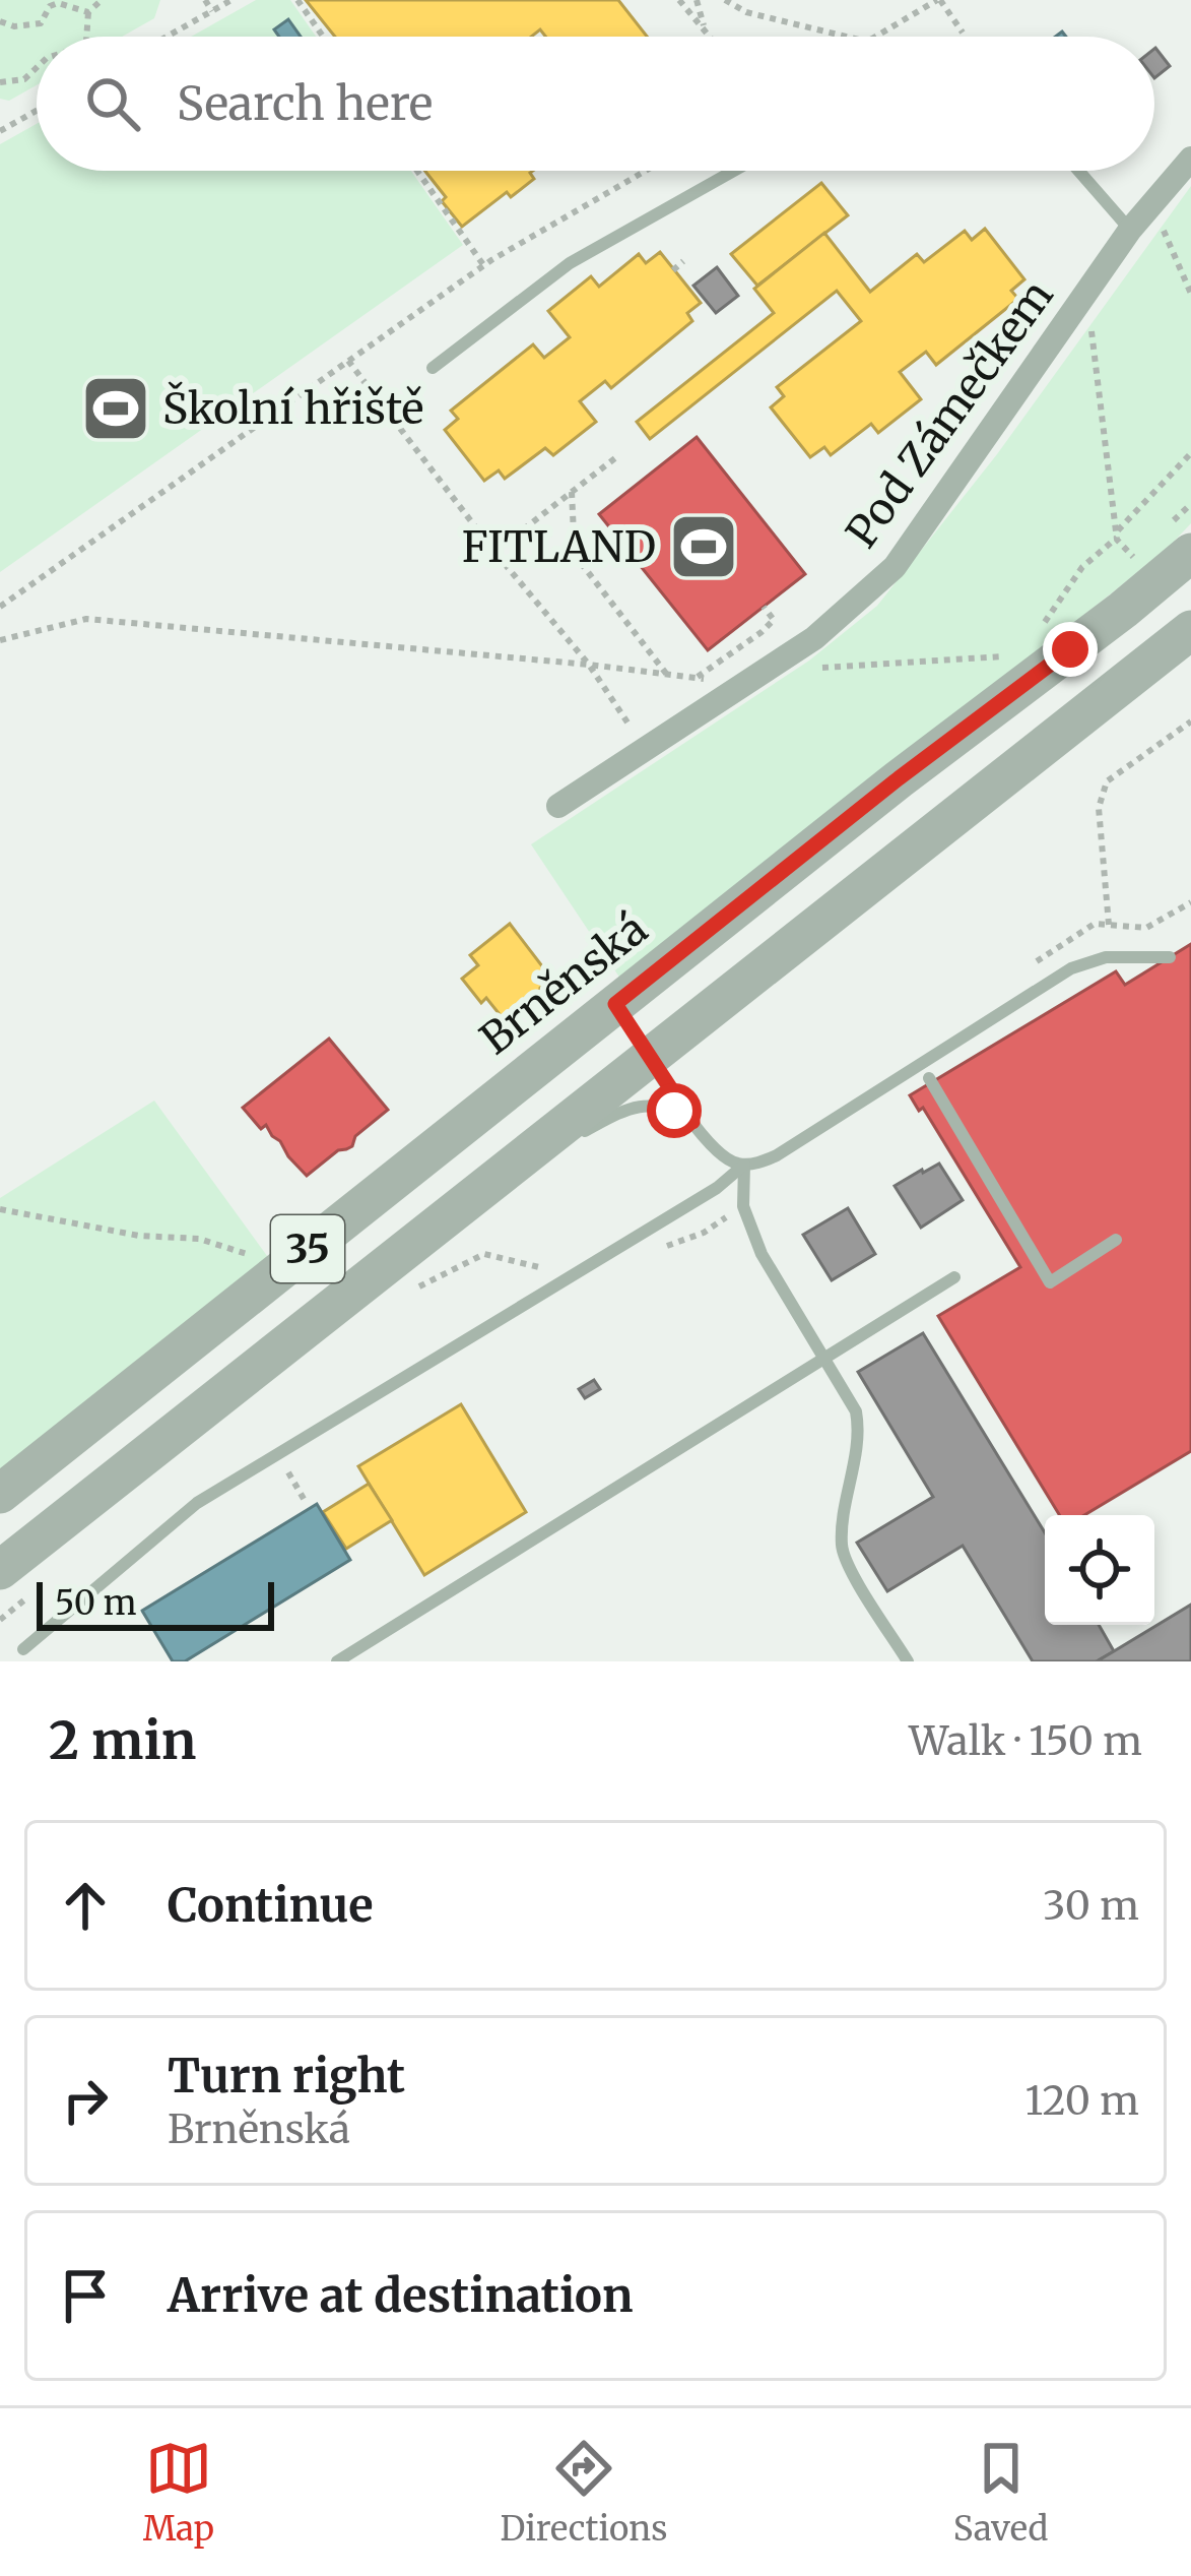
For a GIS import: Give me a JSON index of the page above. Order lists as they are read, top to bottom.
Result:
{
  "streets": {
    "main road": ["Brněnská", "35"],
    "street": ["Pod Zámečkem"]
  },
  "places": {
    "sports": ["Školní hřiště", "FITLAND"]
  },
  "scale_bar": "50 m",
  "page": {
    "search": "Search here",
    "scale": "50 m",
    "heading": ["2 min", "Walk · 150 m"],
    "list": [
      ["Continue", "30 m"],
      ["Turn right", "Brněnská", "120 m"],
      "Arrive at destination"
    ],
    "nav": ["Map", "Directions", "Saved"]
  }
}
